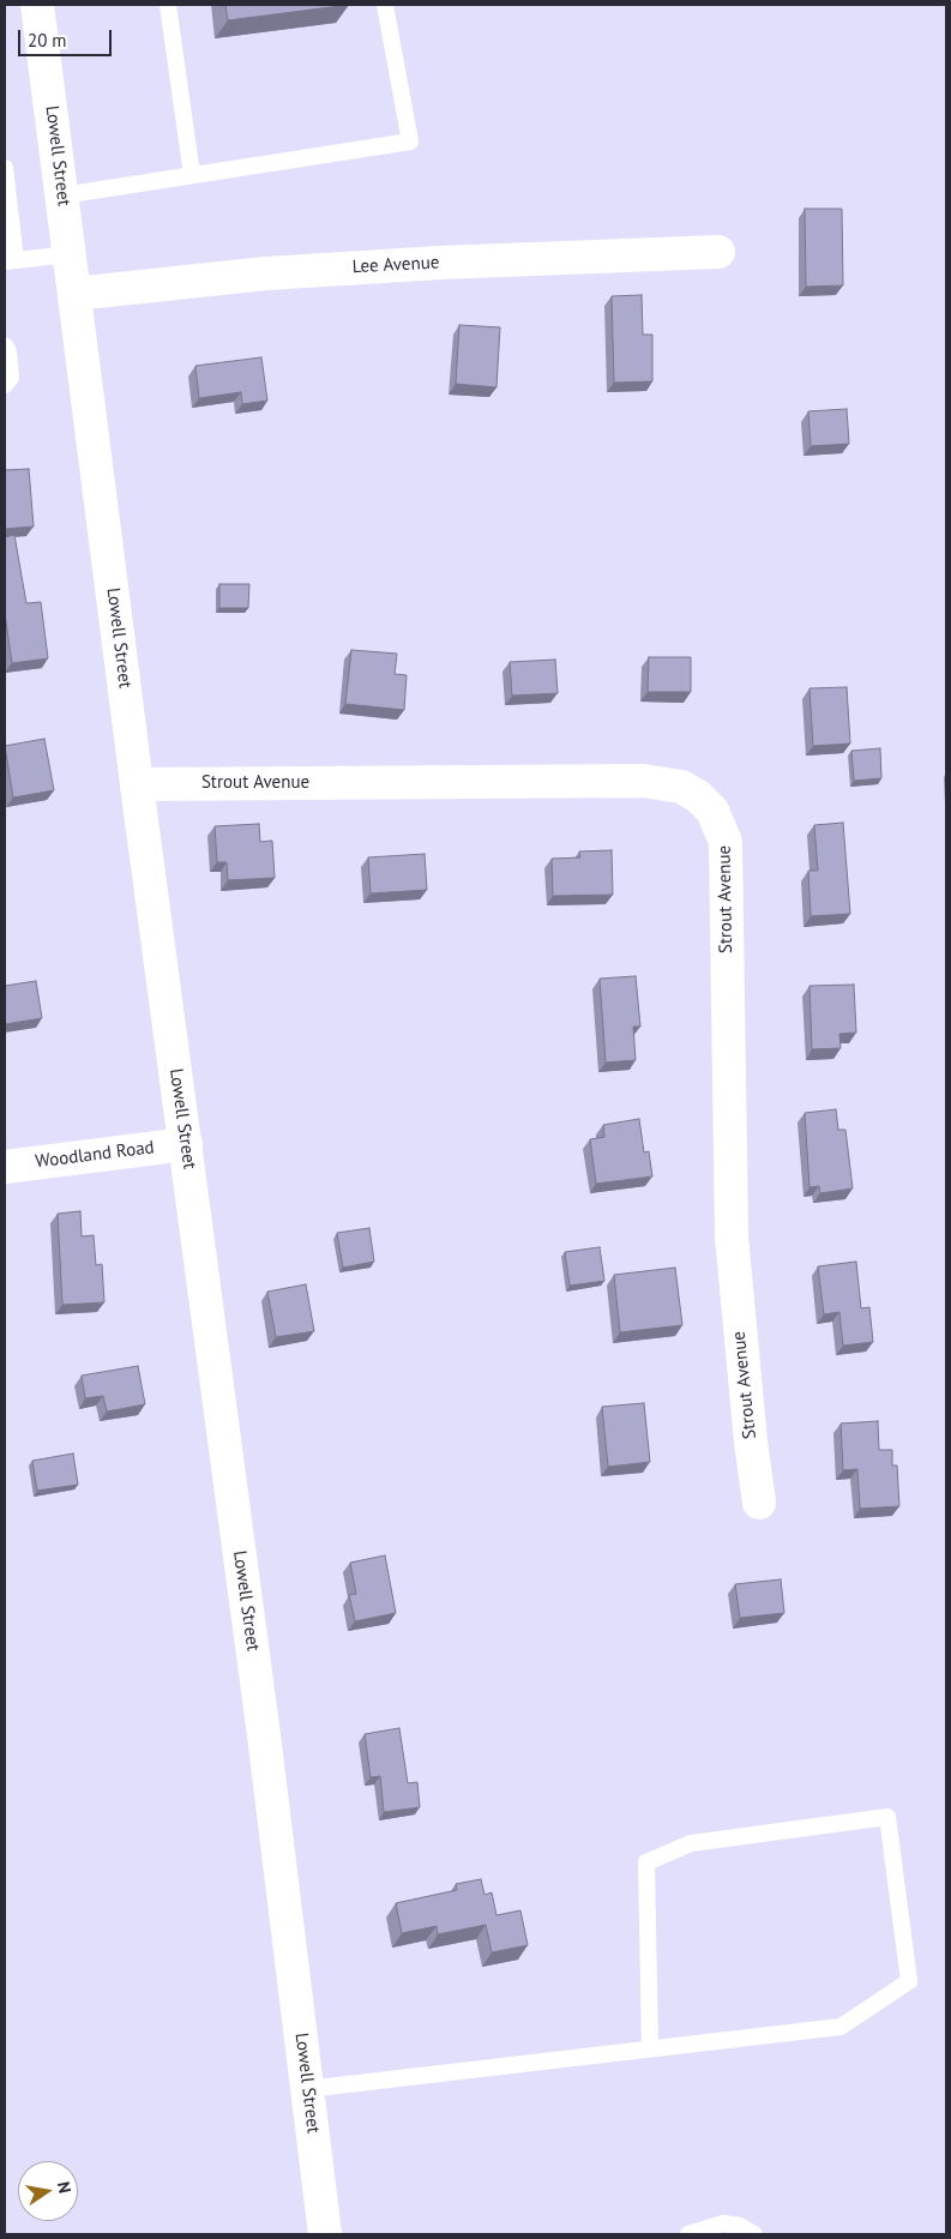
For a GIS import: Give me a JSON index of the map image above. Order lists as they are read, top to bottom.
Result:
{
  "streets": {
    "main road": [
      "Lowell Street",
      "Lee Avenue",
      "Strout Avenue",
      "Woodland Road"
    ]
  },
  "crossings": [
    ["Lowell Street", "Lee Avenue"],
    ["Lowell Street", "Strout Avenue"],
    ["Lowell Street", "Woodland Road"]
  ],
  "scale_bar": "20 m",
  "north": "right"
}
